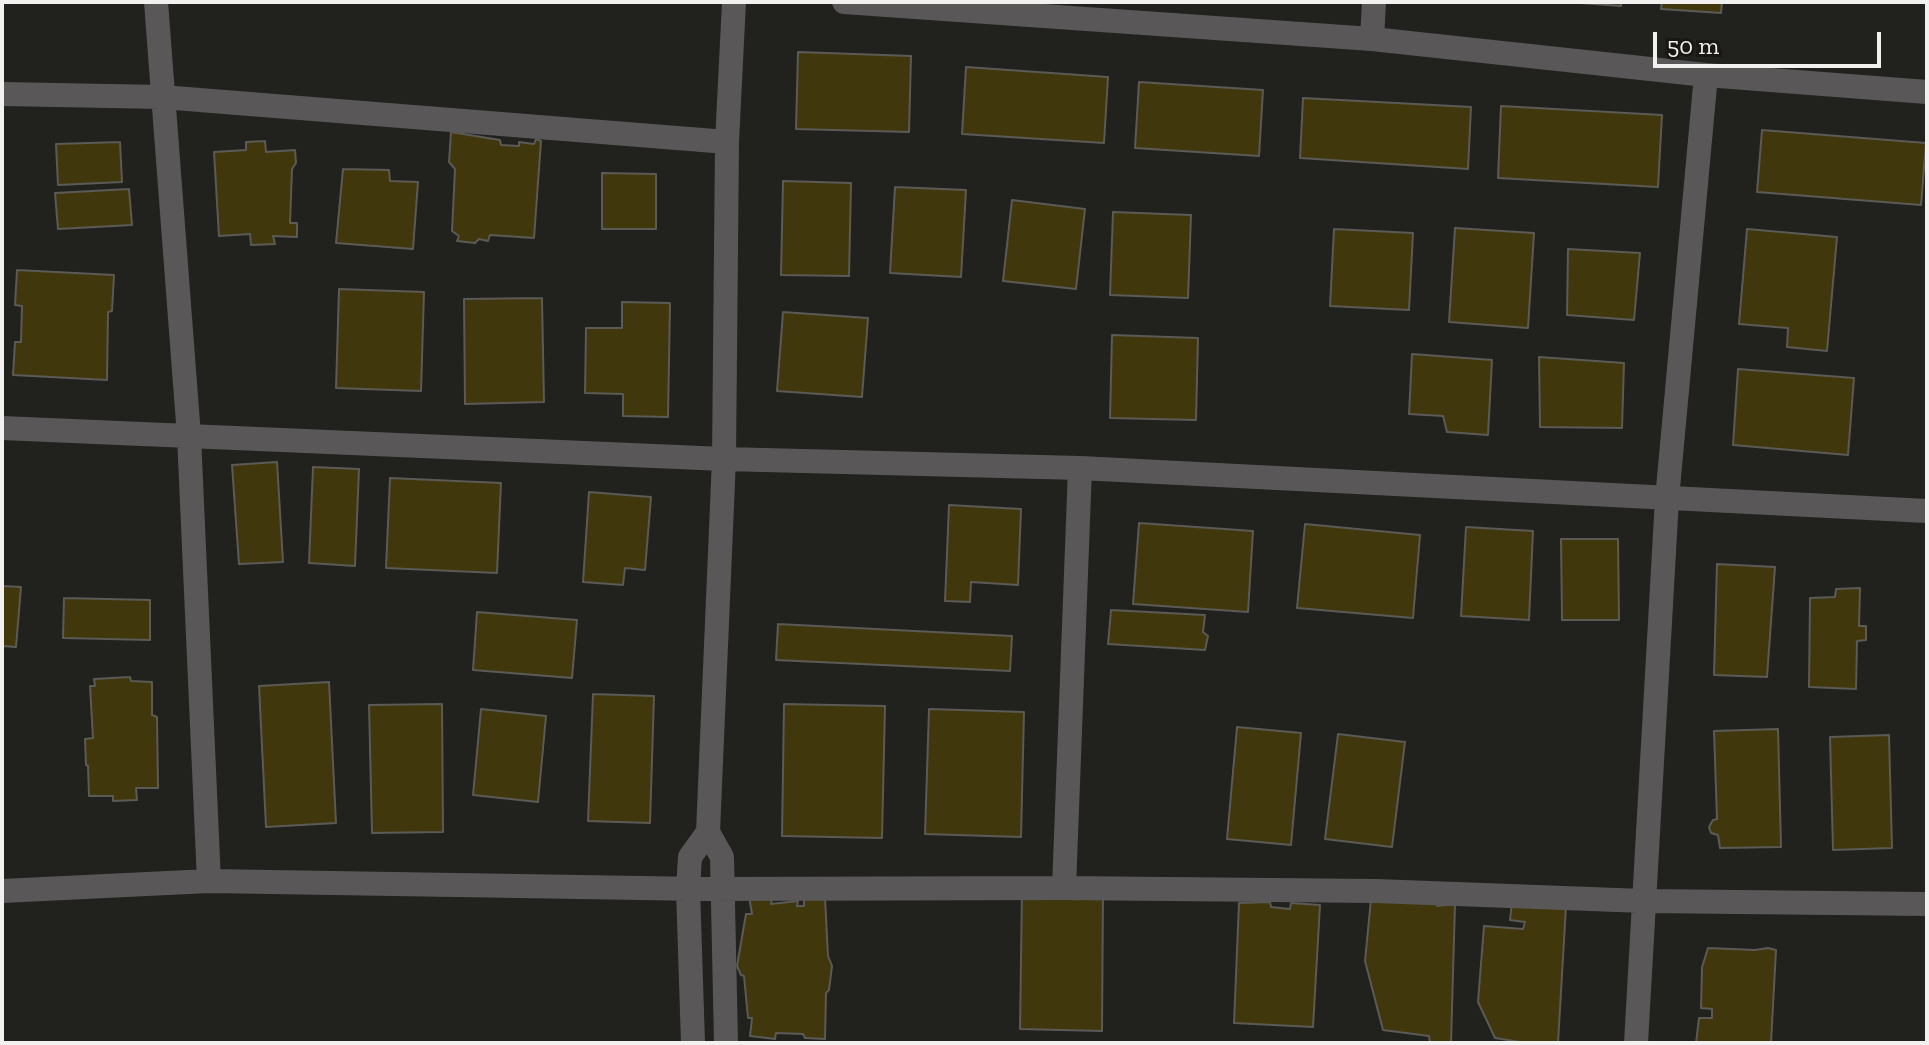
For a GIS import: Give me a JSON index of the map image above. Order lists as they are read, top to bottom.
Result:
{
  "scale_bar": "50 m"
}
